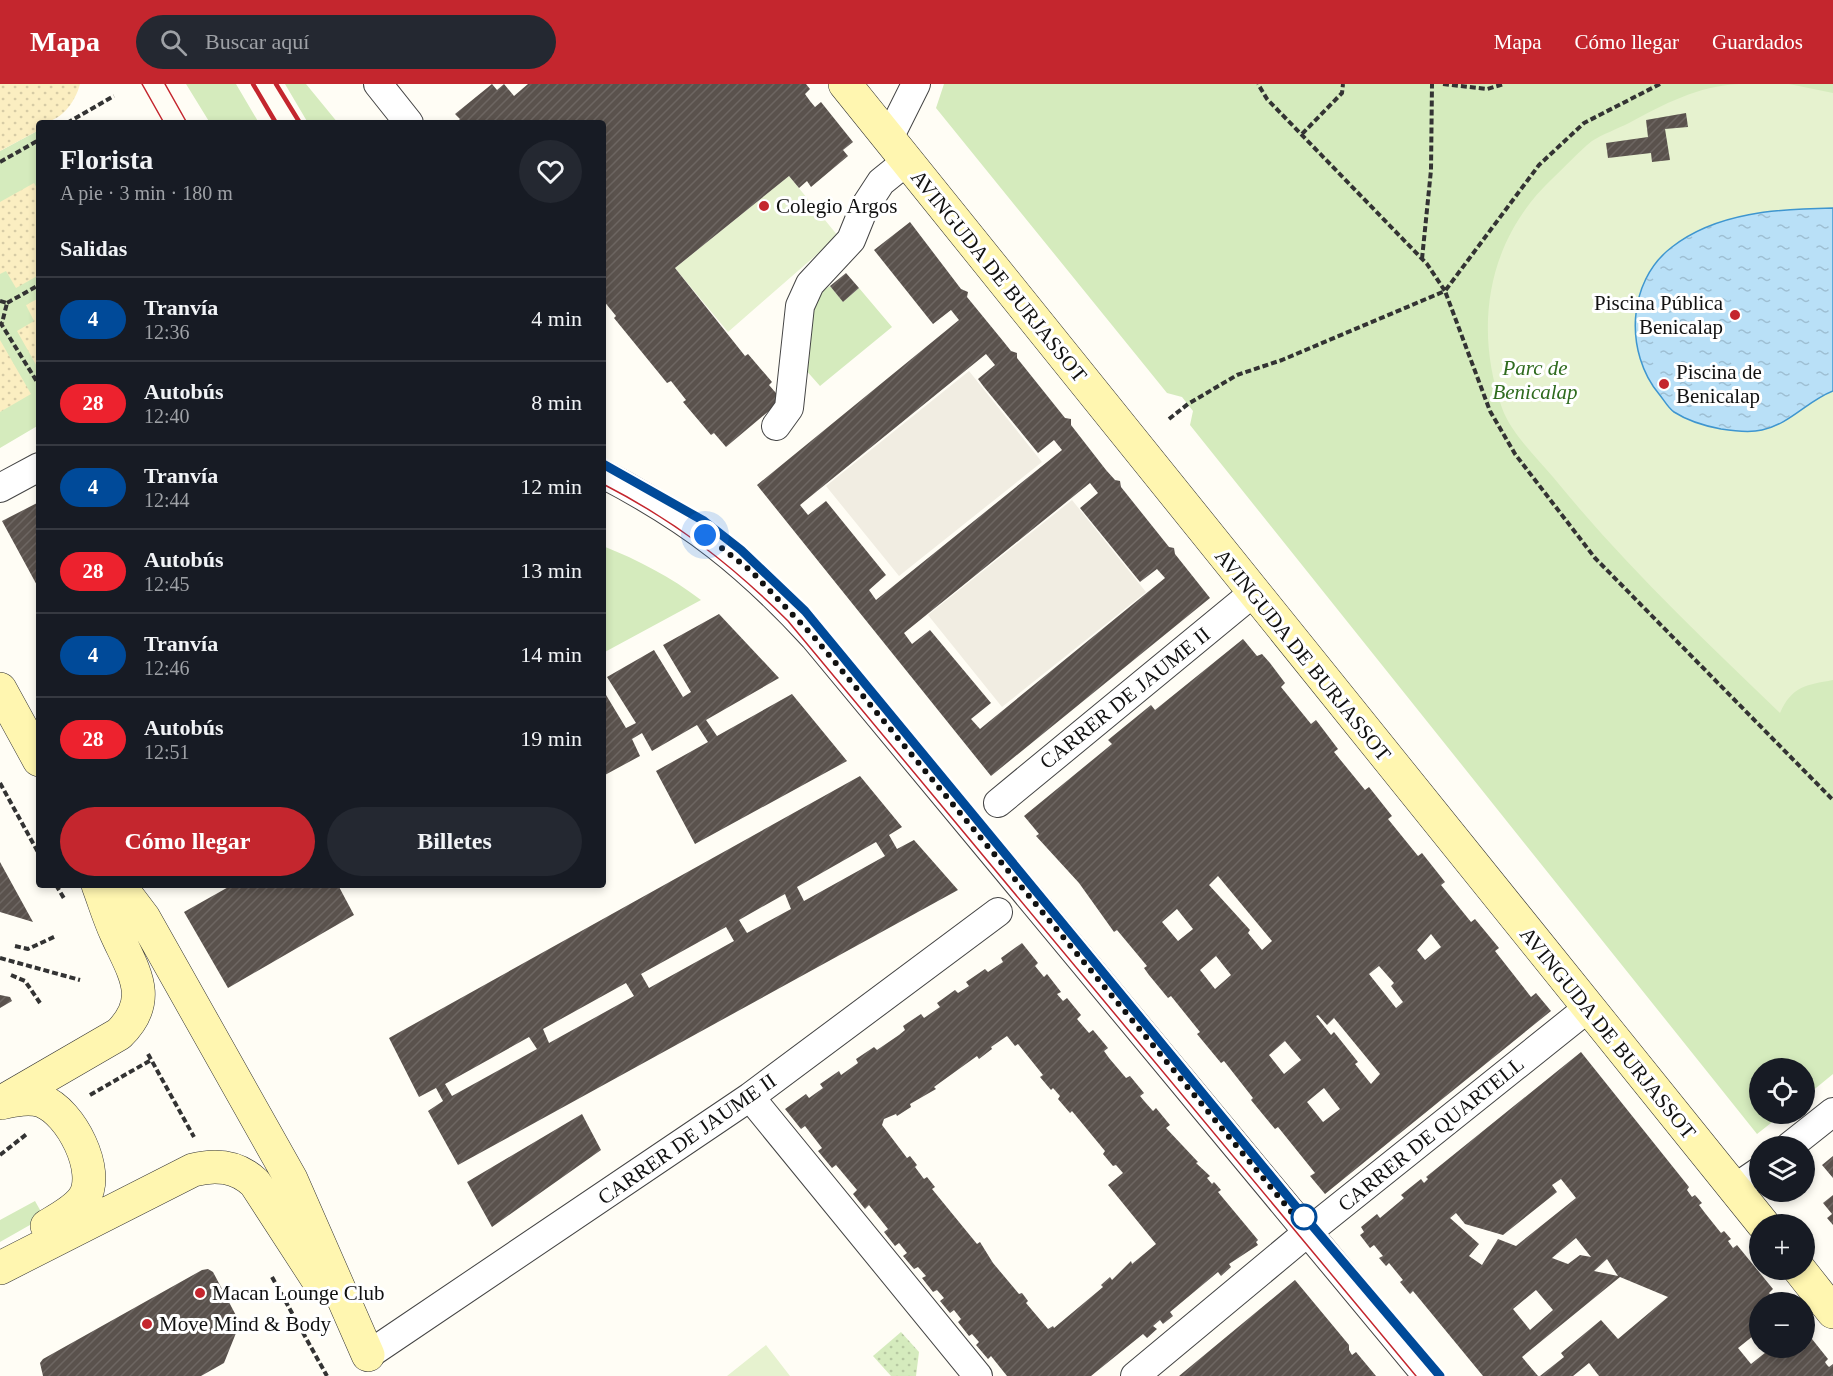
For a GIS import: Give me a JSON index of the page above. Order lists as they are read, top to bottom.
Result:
{
  "streets": {
    "street": ["AVINGUDA DE BURJASSOT", "CARRER DE JAUME II", "CARRER DE QUARTELL"]
  },
  "crossings": [
    ["AVINGUDA DE BURJASSOT", "CARRER DE JAUME II"],
    ["AVINGUDA DE BURJASSOT", "CARRER DE QUARTELL"]
  ],
  "parks": ["Parc de Benicalap"],
  "places": [
    "Colegio Argos",
    "Piscina Pública Benicalap",
    "Piscina de Benicalap",
    "Macan Lounge Club",
    "Move Mind & Body"
  ],
  "lines": ["tram line 4"],
  "page": {
    "header": "Mapa",
    "search": "Buscar aquí",
    "nav": ["Mapa", "Cómo llegar", "Guardados"],
    "heading": [
      ["Florista", "A pie · 3 min · 180 m"],
      "Salidas"
    ],
    "list": [
      {
        "mark": "4",
        "name": "Tranvía",
        "note": "12:36",
        "value": "4 min"
      },
      {
        "mark": "28",
        "name": "Autobús",
        "note": "12:40",
        "value": "8 min"
      },
      {
        "mark": "4",
        "name": "Tranvía",
        "note": "12:44",
        "value": "12 min"
      },
      {
        "mark": "28",
        "name": "Autobús",
        "note": "12:45",
        "value": "13 min"
      },
      {
        "mark": "4",
        "name": "Tranvía",
        "note": "12:46",
        "value": "14 min"
      },
      {
        "mark": "28",
        "name": "Autobús",
        "note": "12:51",
        "value": "19 min"
      }
    ],
    "buttons": ["Cómo llegar", "Billetes"],
    "map_buttons": ["+", "−"]
  }
}
